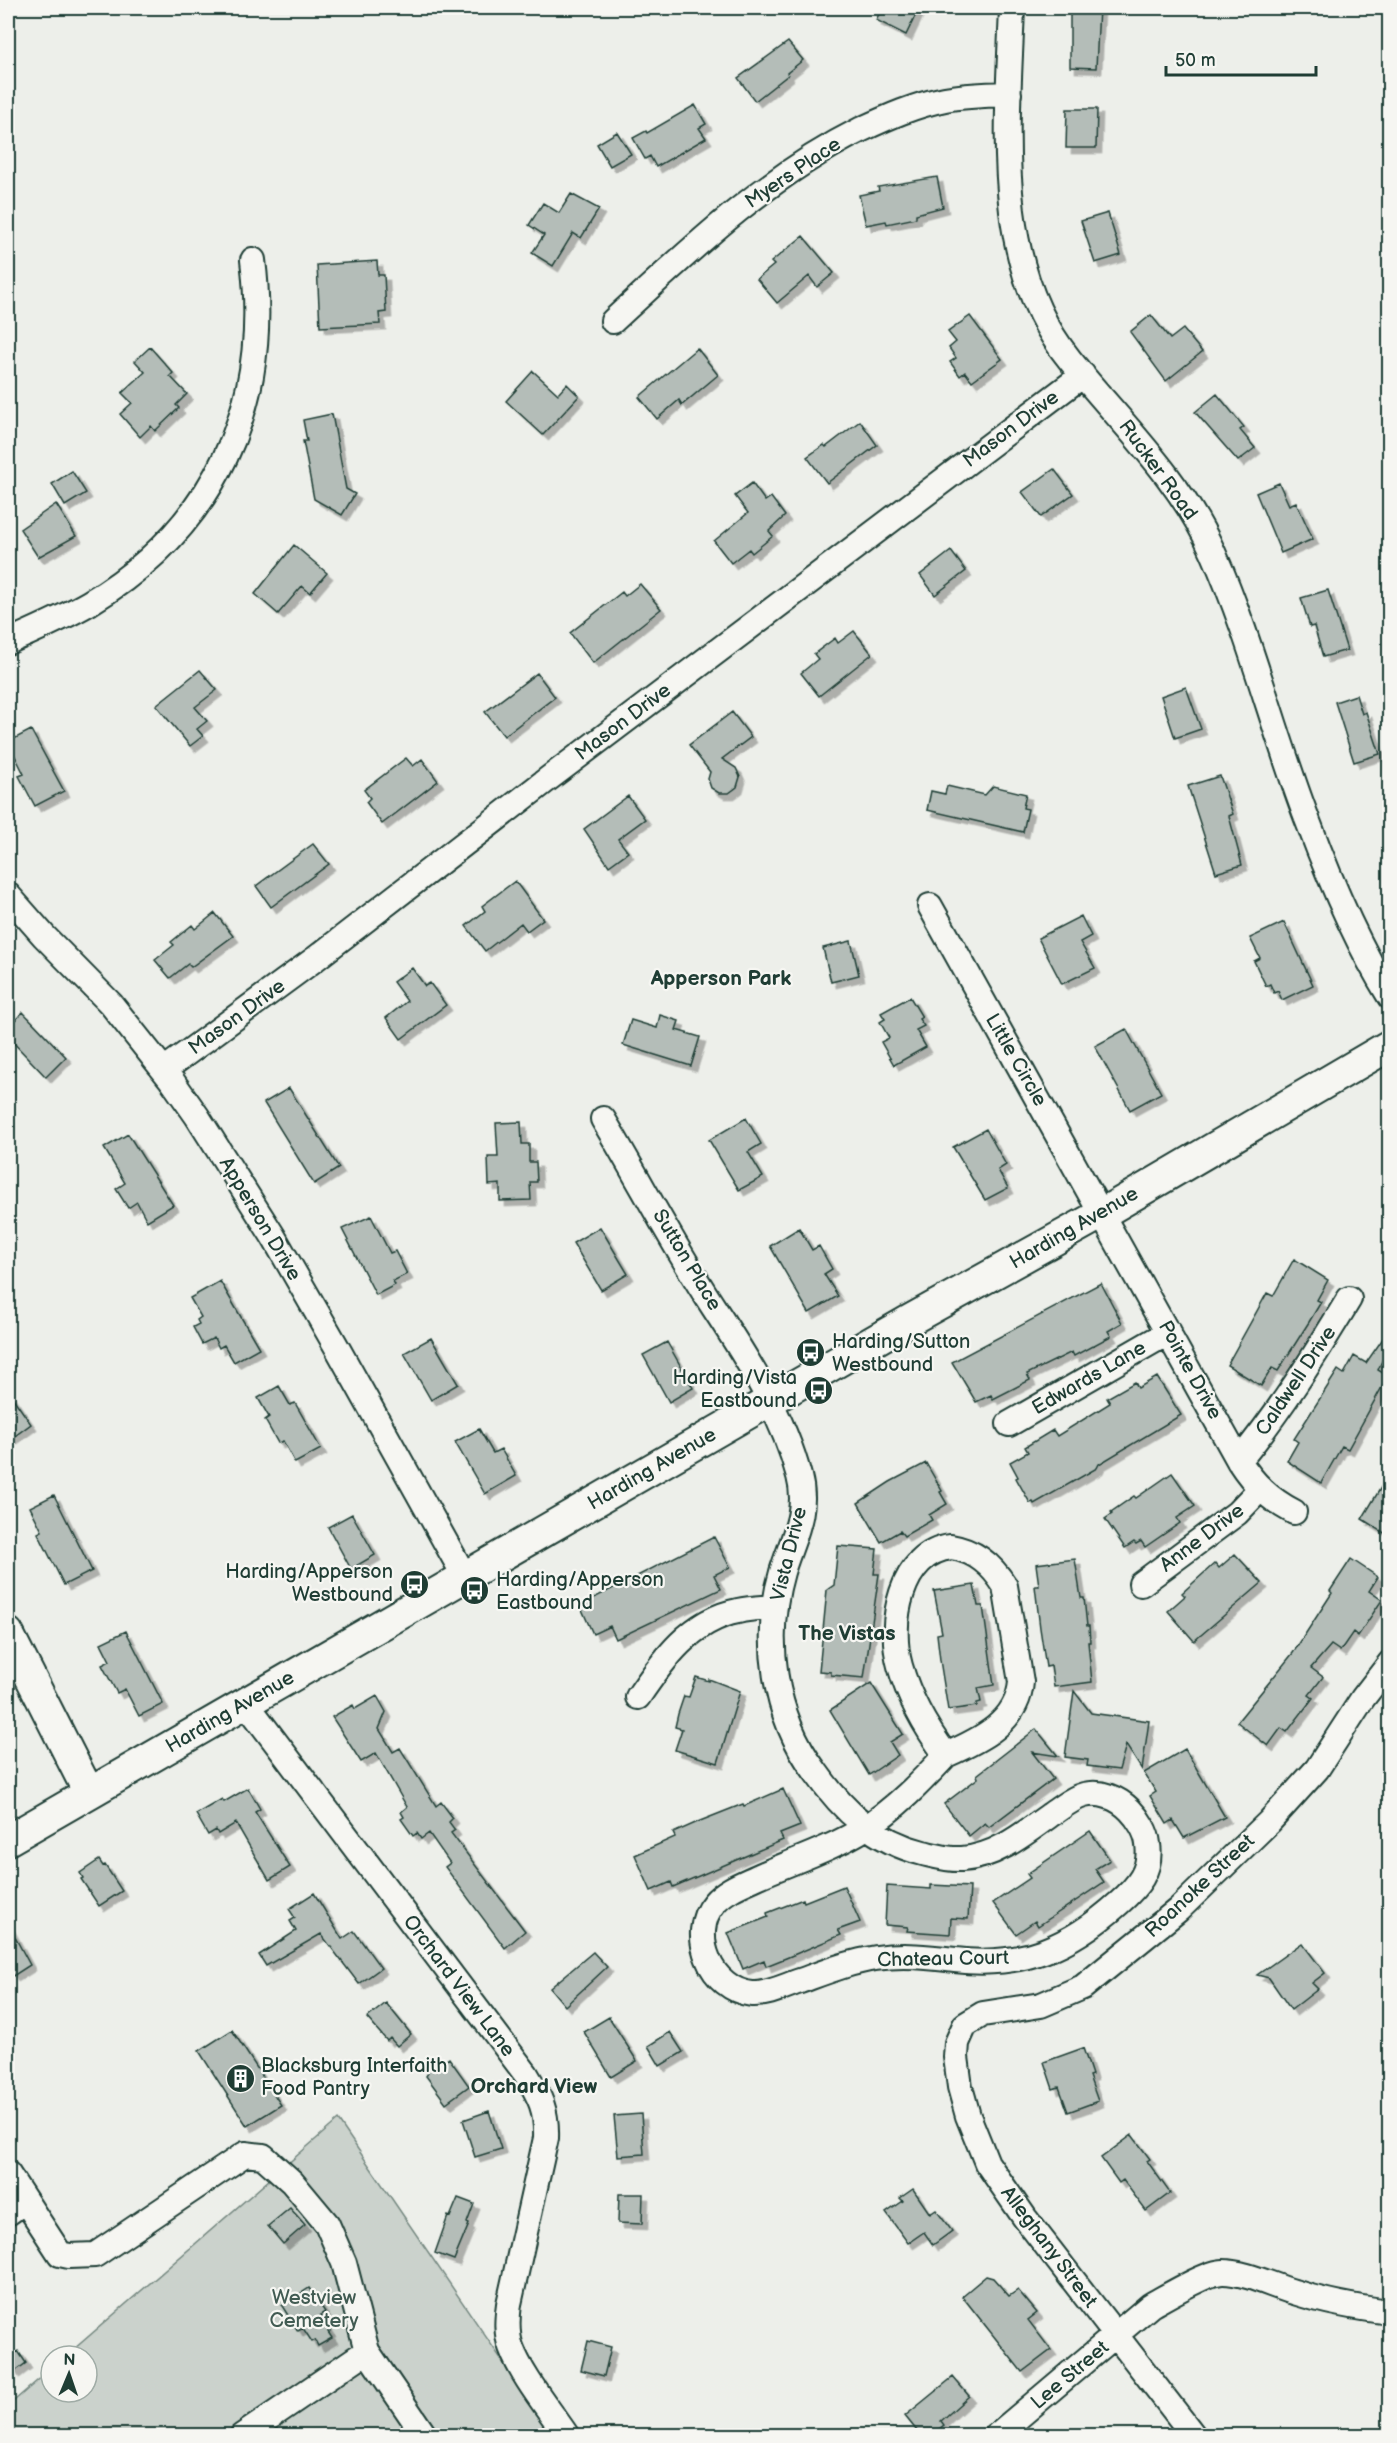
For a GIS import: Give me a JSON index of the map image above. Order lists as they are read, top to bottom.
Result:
{
  "streets": {
    "main road": ["Harding Avenue"],
    "street": [
      "Myers Place",
      "Mason Drive",
      "Rucker Road",
      "Little Circle",
      "Apperson Drive",
      "Sutton Place",
      "Pointe Drive",
      "Edwards Lane",
      "Caldwell Drive",
      "Anne Drive",
      "Vista Drive",
      "Roanoke Street",
      "Chateau Court",
      "Orchard View Lane",
      "Alleghany Street",
      "Lee Street"
    ]
  },
  "crossings": [
    ["Myers Place", "Rucker Road"],
    ["Mason Drive", "Rucker Road"],
    ["Mason Drive", "Apperson Drive"],
    ["Little Circle", "Harding Avenue"],
    ["Little Circle", "Pointe Drive"],
    ["Apperson Drive", "Harding Avenue"],
    ["Harding Avenue", "Sutton Place"],
    ["Harding Avenue", "Pointe Drive"],
    ["Harding Avenue", "Vista Drive"],
    ["Harding Avenue", "Orchard View Lane"],
    ["Sutton Place", "Vista Drive"],
    ["Pointe Drive", "Edwards Lane"],
    ["Pointe Drive", "Caldwell Drive"],
    ["Pointe Drive", "Anne Drive"],
    ["Vista Drive", "Chateau Court"],
    ["Roanoke Street", "Alleghany Street"],
    ["Alleghany Street", "Lee Street"]
  ],
  "districts": ["Apperson Park", "The Vistas", "Orchard View"],
  "parks": ["Westview Cemetery"],
  "places": {
    "bus stop": [
      "Harding/Sutton Westbound",
      "Harding/Vista Eastbound",
      "Harding/Apperson Westbound",
      "Harding/Apperson Eastbound"
    ],
    "building": ["Blacksburg Interfaith Food Pantry"]
  },
  "scale_bar": "50 m",
  "north": "top"
}
